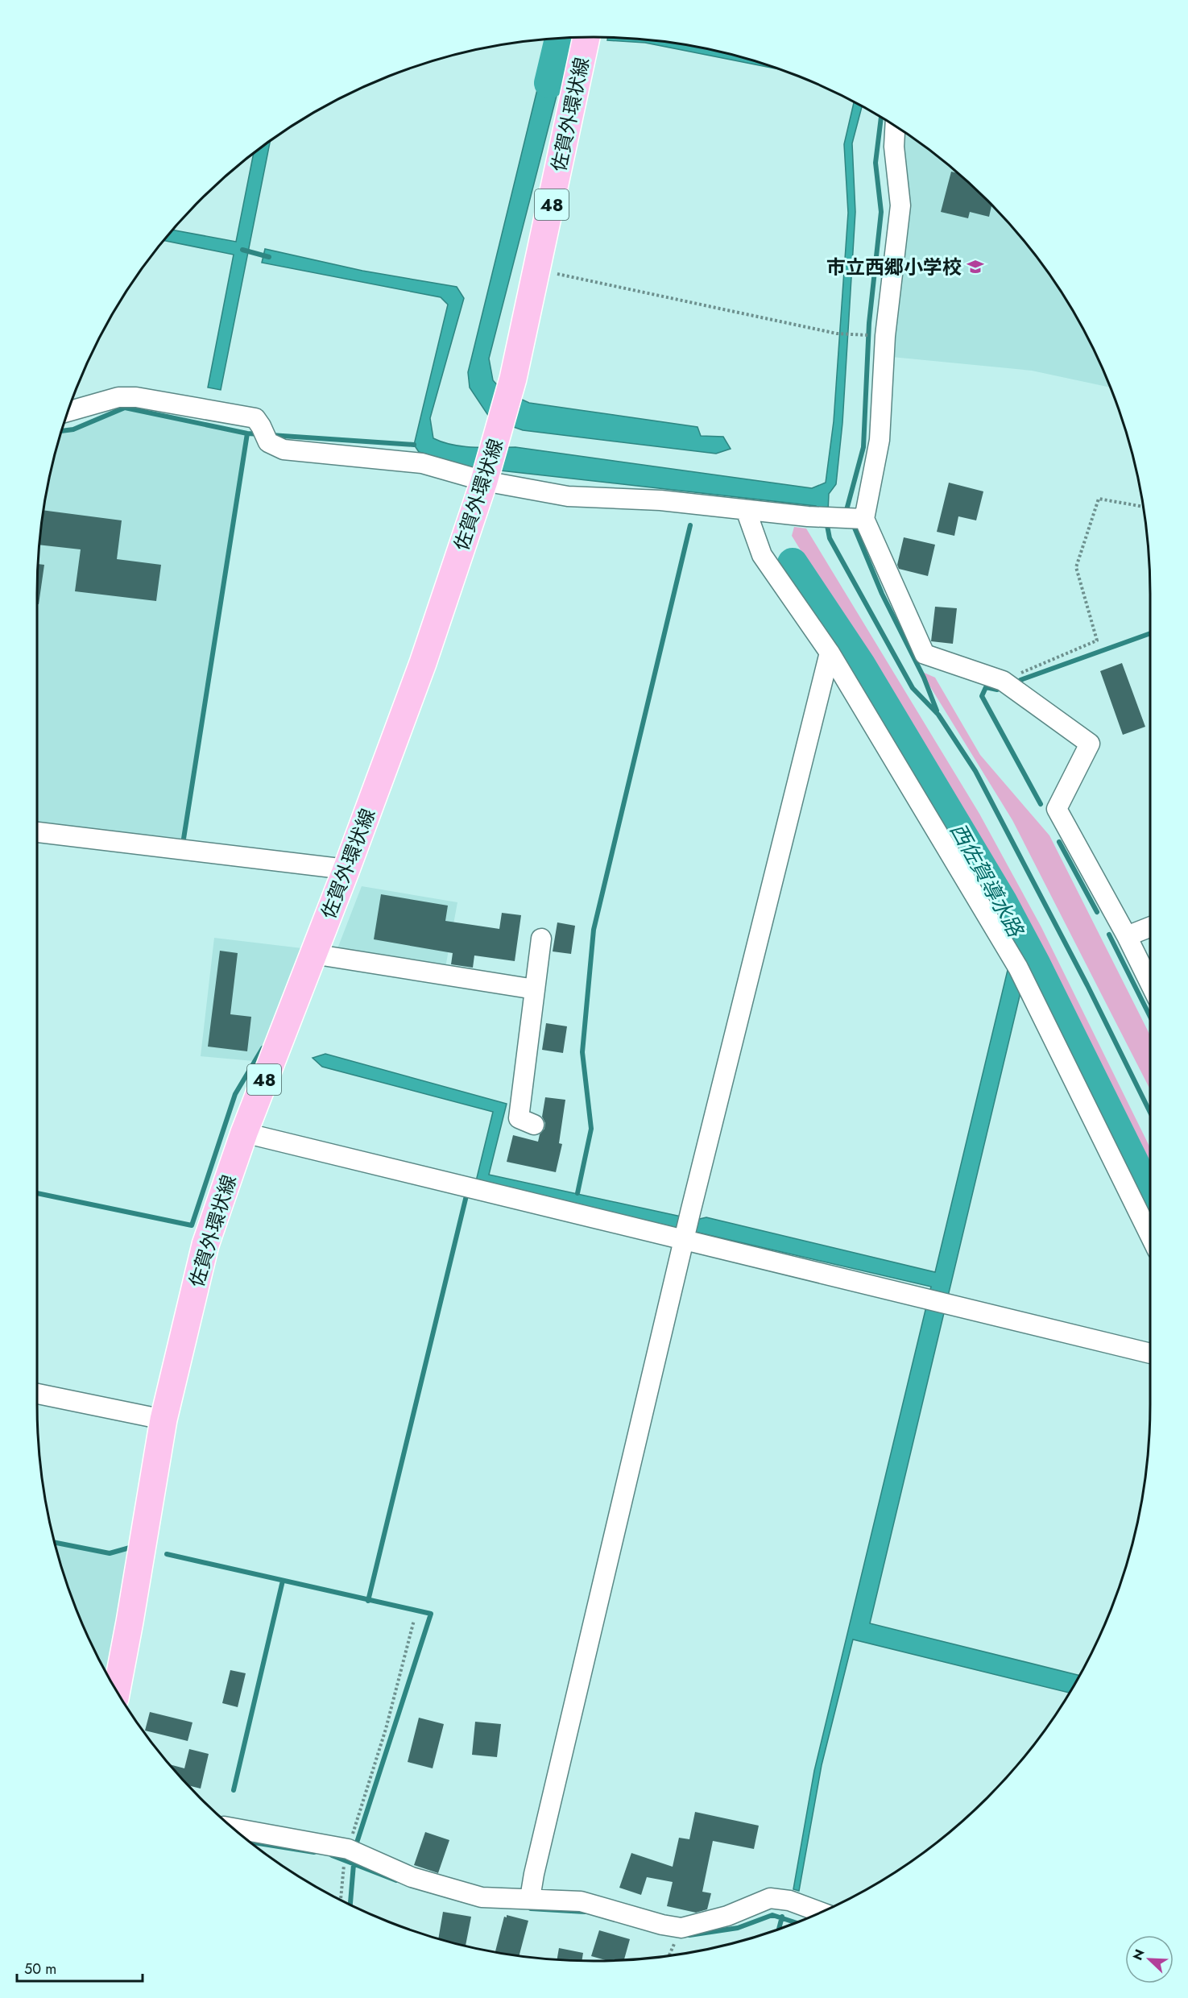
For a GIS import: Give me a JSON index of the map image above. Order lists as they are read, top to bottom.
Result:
{
  "streets": {
    "main road": ["佐賀外環状線", "48"]
  },
  "water": ["西佐賀導水路"],
  "places": {
    "school or university": ["市立西郷小学校"]
  },
  "scale_bar": "50 m",
  "north": "top left"
}
